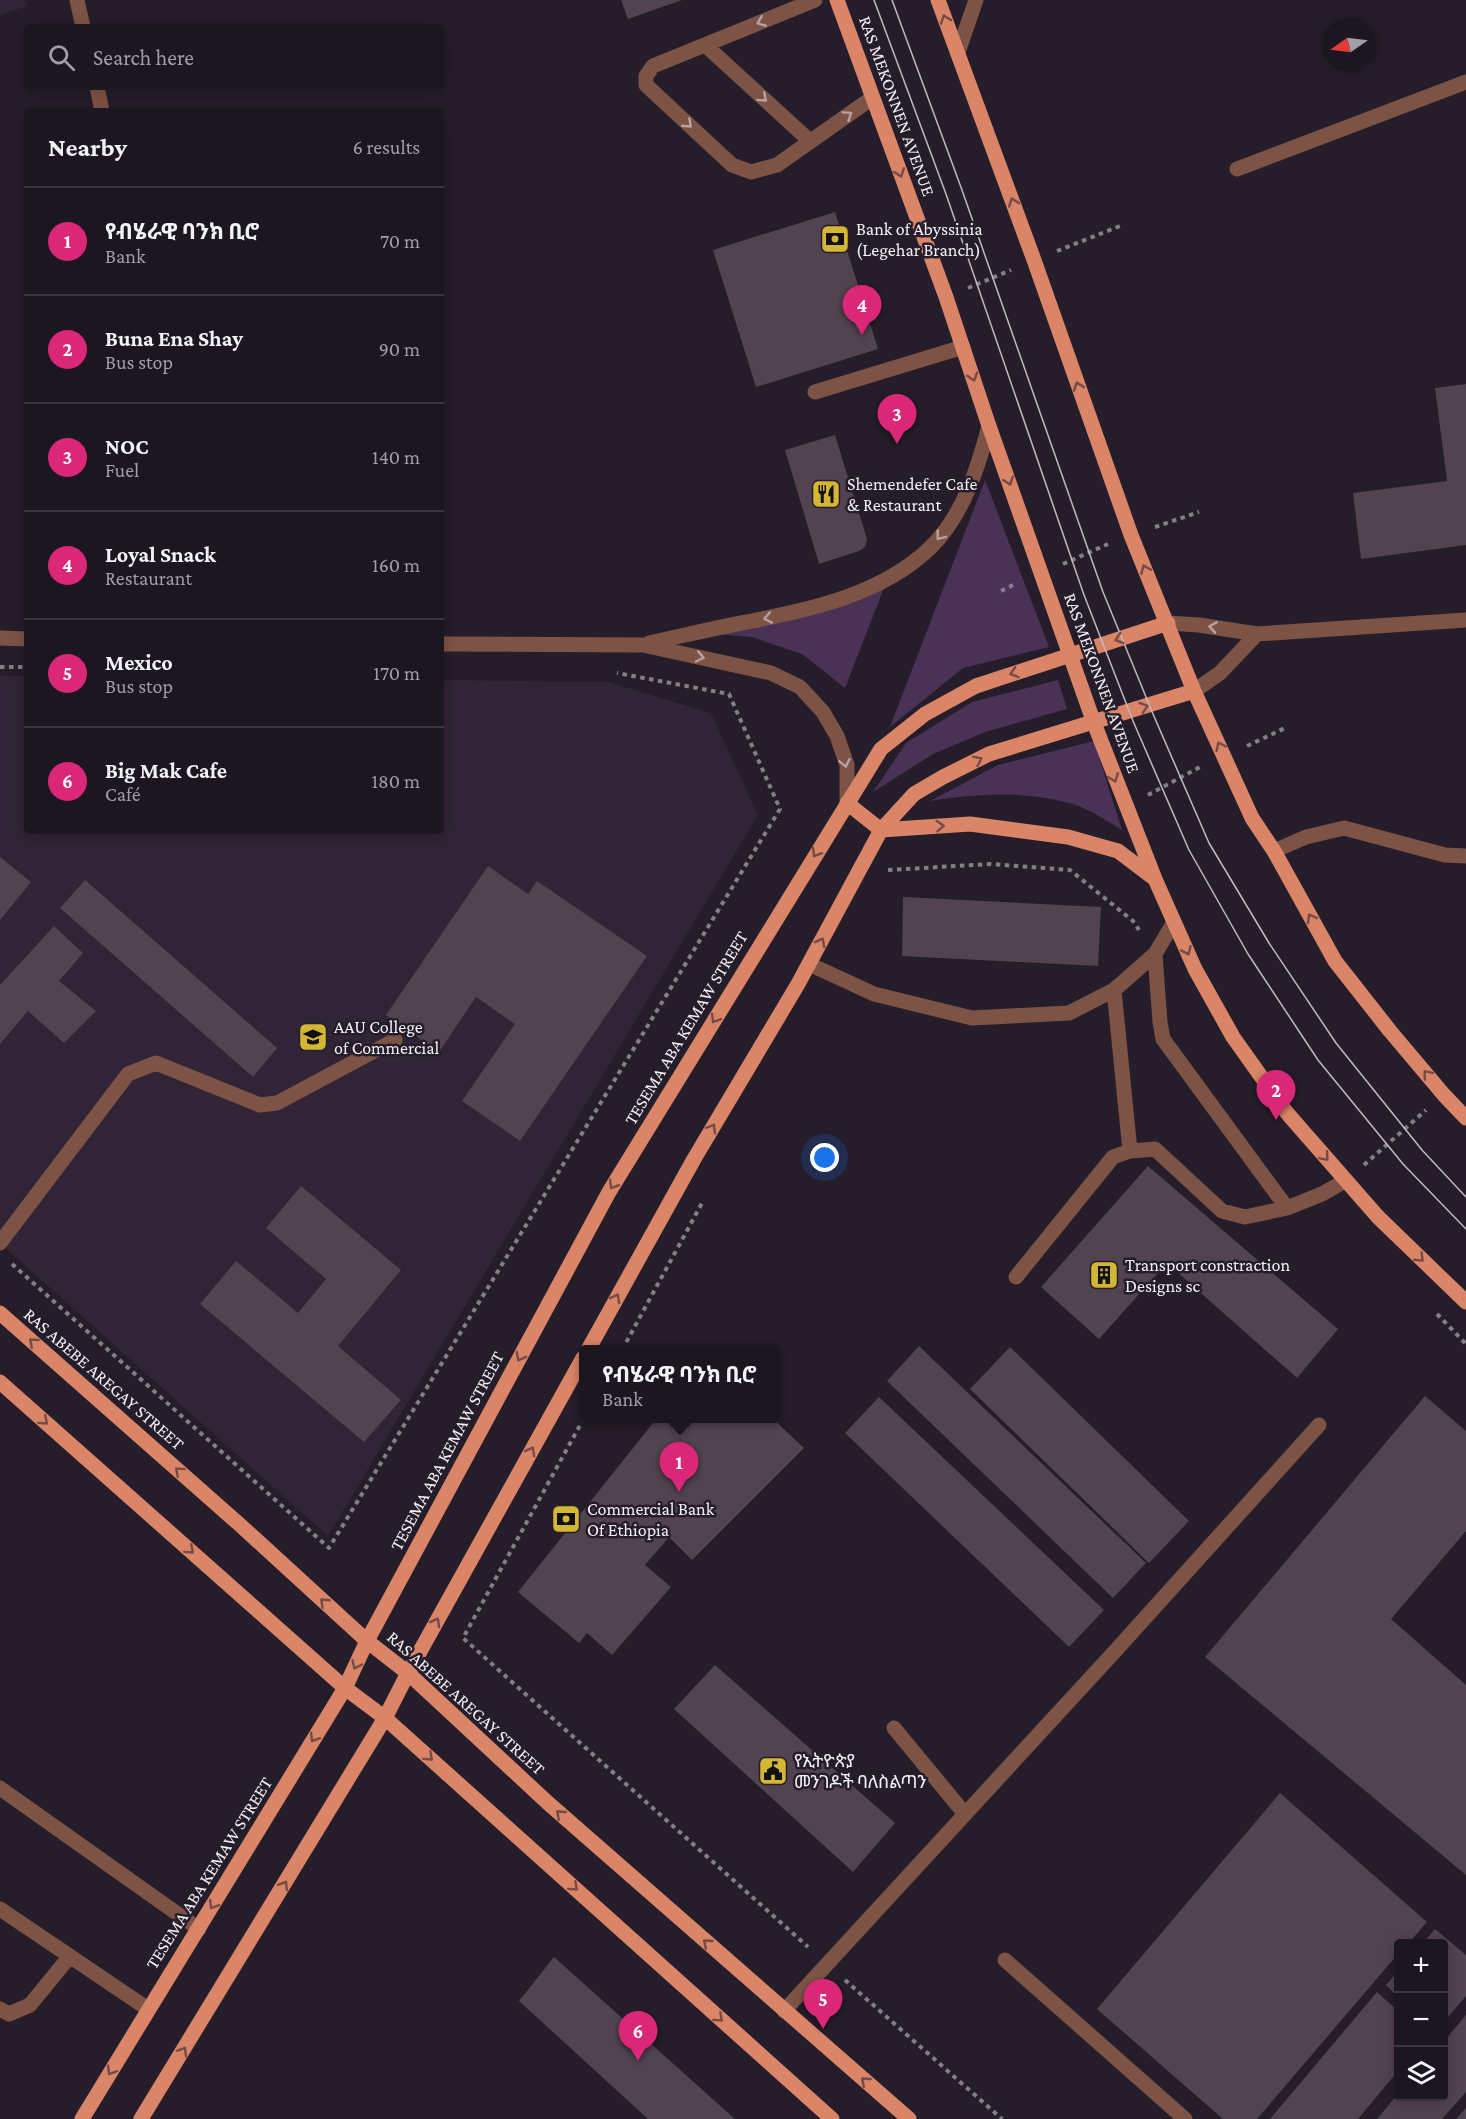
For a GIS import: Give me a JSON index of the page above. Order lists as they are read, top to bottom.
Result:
{
  "streets": {
    "main road": ["RAS MEKONNEN AVENUE", "TESEMA ABA KEMAW STREET", "RAS ABEBE AREGAY STREET"]
  },
  "crossings": [
    ["RAS MEKONNEN AVENUE", "TESEMA ABA KEMAW STREET"],
    ["TESEMA ABA KEMAW STREET", "RAS ABEBE AREGAY STREET"]
  ],
  "places": {
    "bank": ["Bank of Abyssinia (Legehar Branch)", "Commercial Bank Of Ethiopia"],
    "restaurant": ["Shemendefer Cafe & Restaurant"],
    "school or university": ["AAU College of Commercial"],
    "building": ["Transport constraction Designs sc"],
    "public building": ["የኢትዮጵያ መንገዶች ባለስልጣን"]
  },
  "north": "left",
  "page": {
    "search": "Search here",
    "heading": ["Nearby", "6 results"],
    "list": [
      {
        "mark": "1",
        "name": "የብሄራዊ ባንክ ቢሮ",
        "note": "Bank",
        "value": "70 m"
      },
      {
        "mark": "2",
        "name": "Buna Ena Shay",
        "note": "Bus stop",
        "value": "90 m"
      },
      {
        "mark": "3",
        "name": "NOC",
        "note": "Fuel",
        "value": "140 m"
      },
      {
        "mark": "4",
        "name": "Loyal Snack",
        "note": "Restaurant",
        "value": "160 m"
      },
      {
        "mark": "5",
        "name": "Mexico",
        "note": "Bus stop",
        "value": "170 m"
      },
      {
        "mark": "6",
        "name": "Big Mak Cafe",
        "note": "Café",
        "value": "180 m"
      }
    ],
    "pins": [
      "4",
      "3",
      "2",
      "1",
      "5",
      "6"
    ],
    "popup": ["የብሄራዊ ባንክ ቢሮ", "Bank"],
    "map_buttons": ["+", "−"]
  }
}
